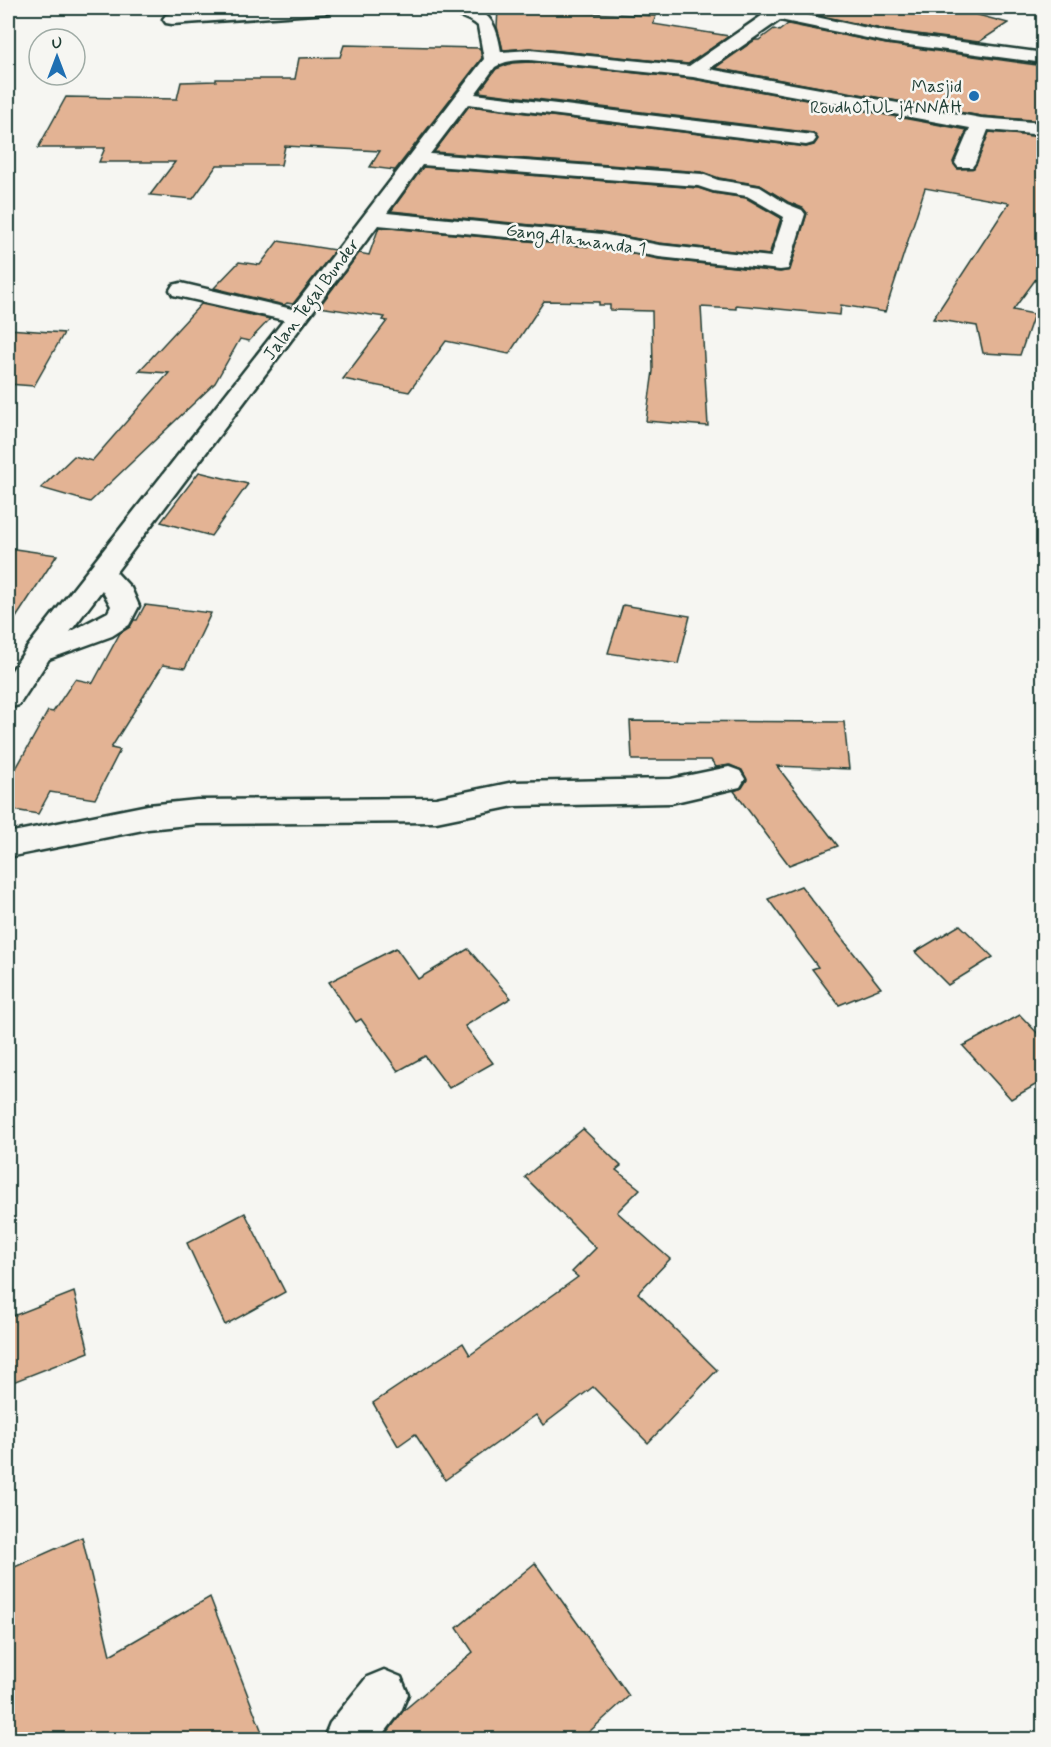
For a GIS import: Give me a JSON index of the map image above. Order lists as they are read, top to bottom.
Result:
{
  "streets": {
    "street": ["Gang Alamanda 1", "Jalan Tegal Bunder"]
  },
  "crossings": [
    ["Gang Alamanda 1", "Jalan Tegal Bunder"]
  ],
  "places": ["Masjid RoudhOTUL jANNAH"],
  "north": "top"
}
